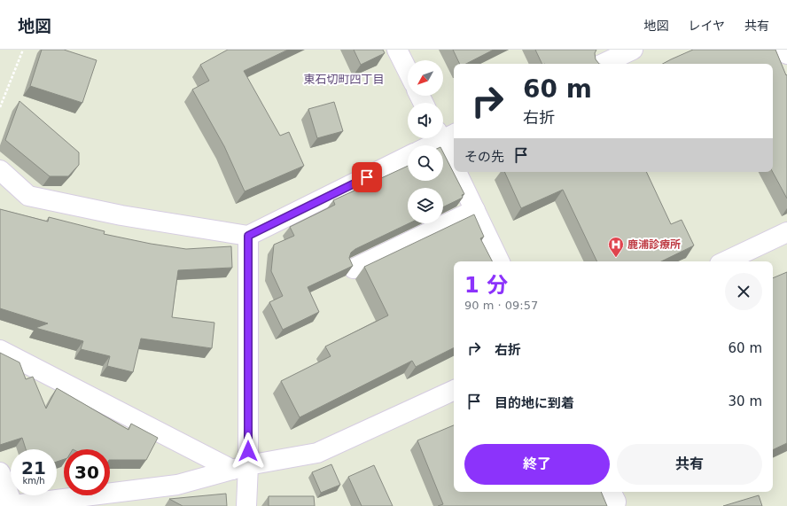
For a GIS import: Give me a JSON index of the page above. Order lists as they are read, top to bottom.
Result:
{
  "districts": ["東石切町四丁目"],
  "places": {
    "hospital": ["鹿浦診療所"]
  },
  "north": "bottom left",
  "page": {
    "header": "地図",
    "nav": ["地図", "レイヤ", "共有"],
    "turn": ["60 m", "右折"],
    "then": "その先",
    "heading": ["1 分", "90 m · 09:57"],
    "list": [
      {
        "name": "右折",
        "value": "60 m"
      },
      {
        "name": "目的地に到着",
        "value": "30 m"
      }
    ],
    "buttons": ["終了", "共有"],
    "speed": "21 km/h",
    "limit": "30"
  }
}
